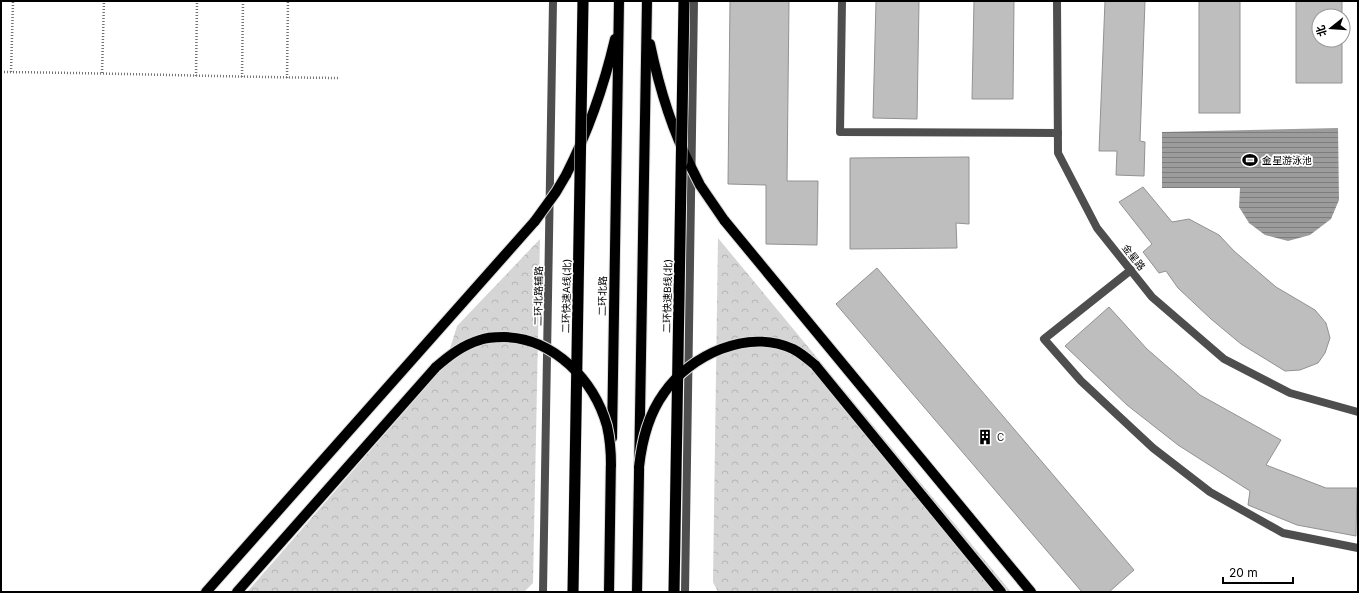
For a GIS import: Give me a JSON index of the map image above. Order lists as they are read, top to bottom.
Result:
{
  "streets": {
    "highway": ["二环快速A线(北)", "二环快速B线(北)"],
    "main road": ["二环北路"],
    "street": ["金星路", "二环北路辅路"]
  },
  "places": {
    "sports": ["金星游泳池"],
    "building": ["C"]
  },
  "scale_bar": "20 m",
  "north": "left"
}
